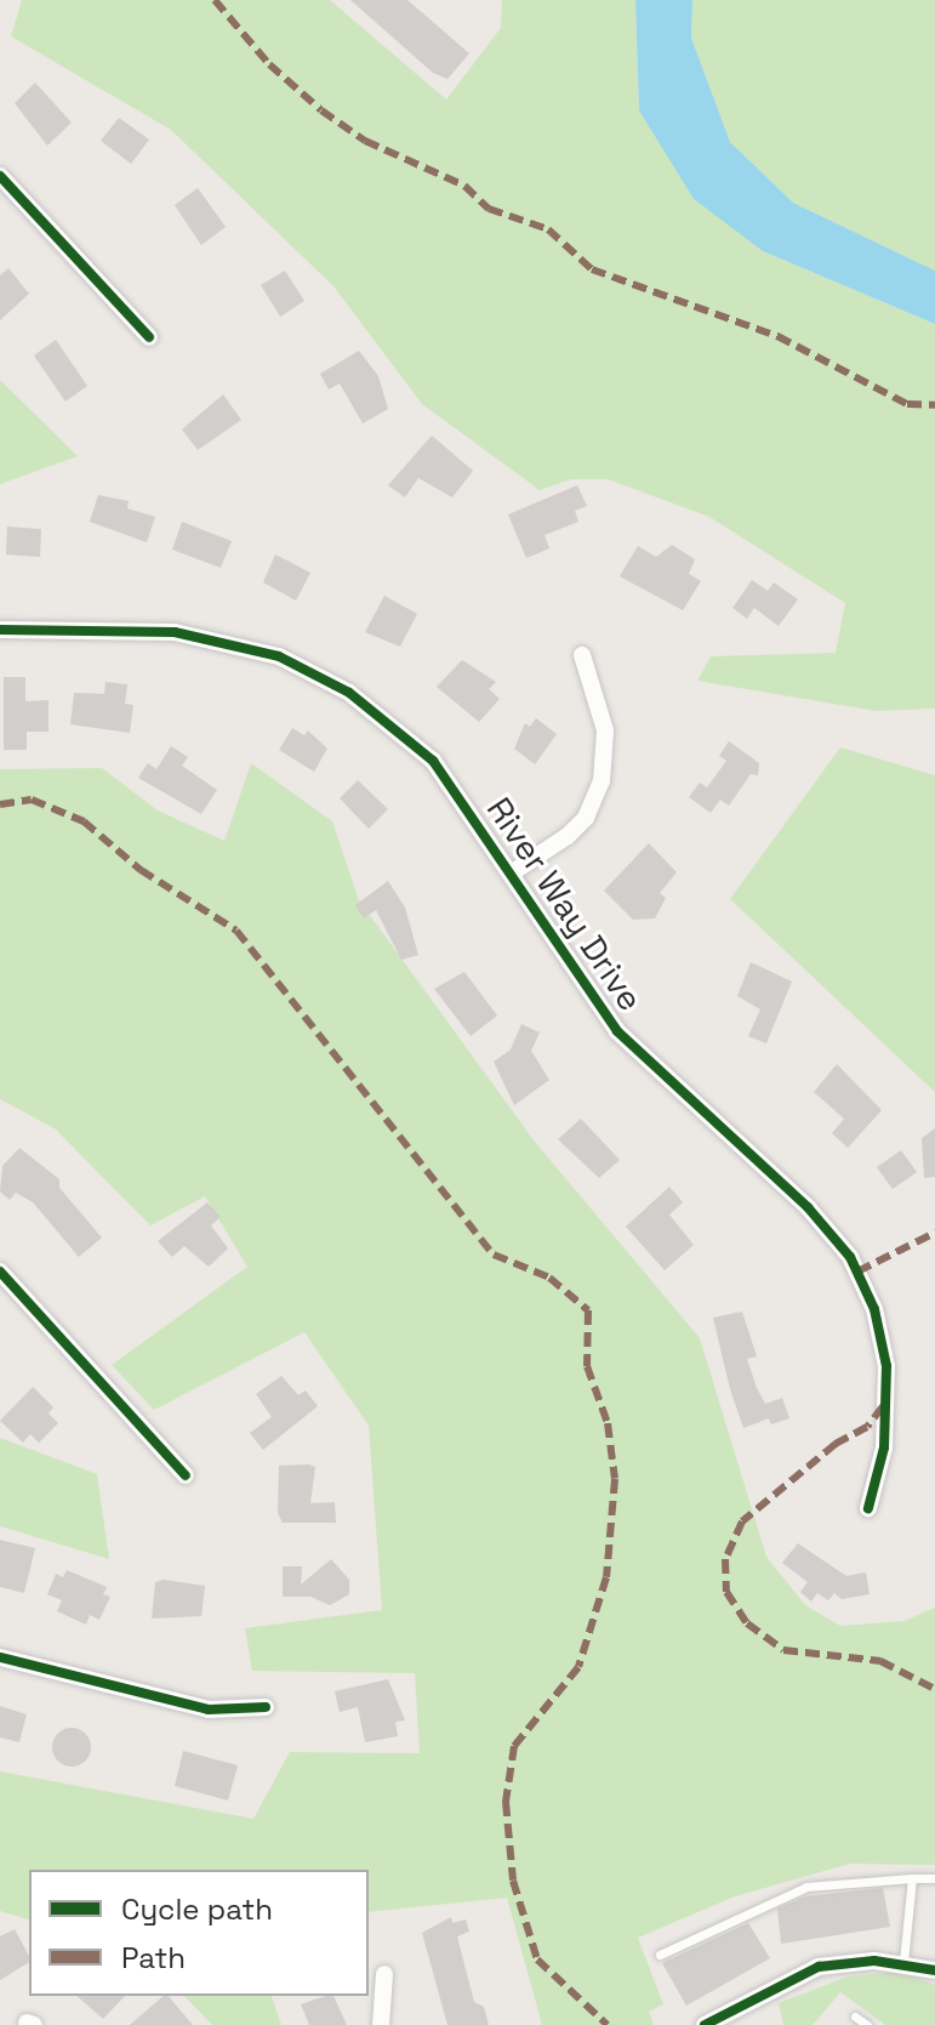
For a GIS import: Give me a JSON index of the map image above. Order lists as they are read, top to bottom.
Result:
{
  "streets": {
    "street": ["River Way Drive"]
  },
  "legend": ["Cycle path", "Path"]
}
